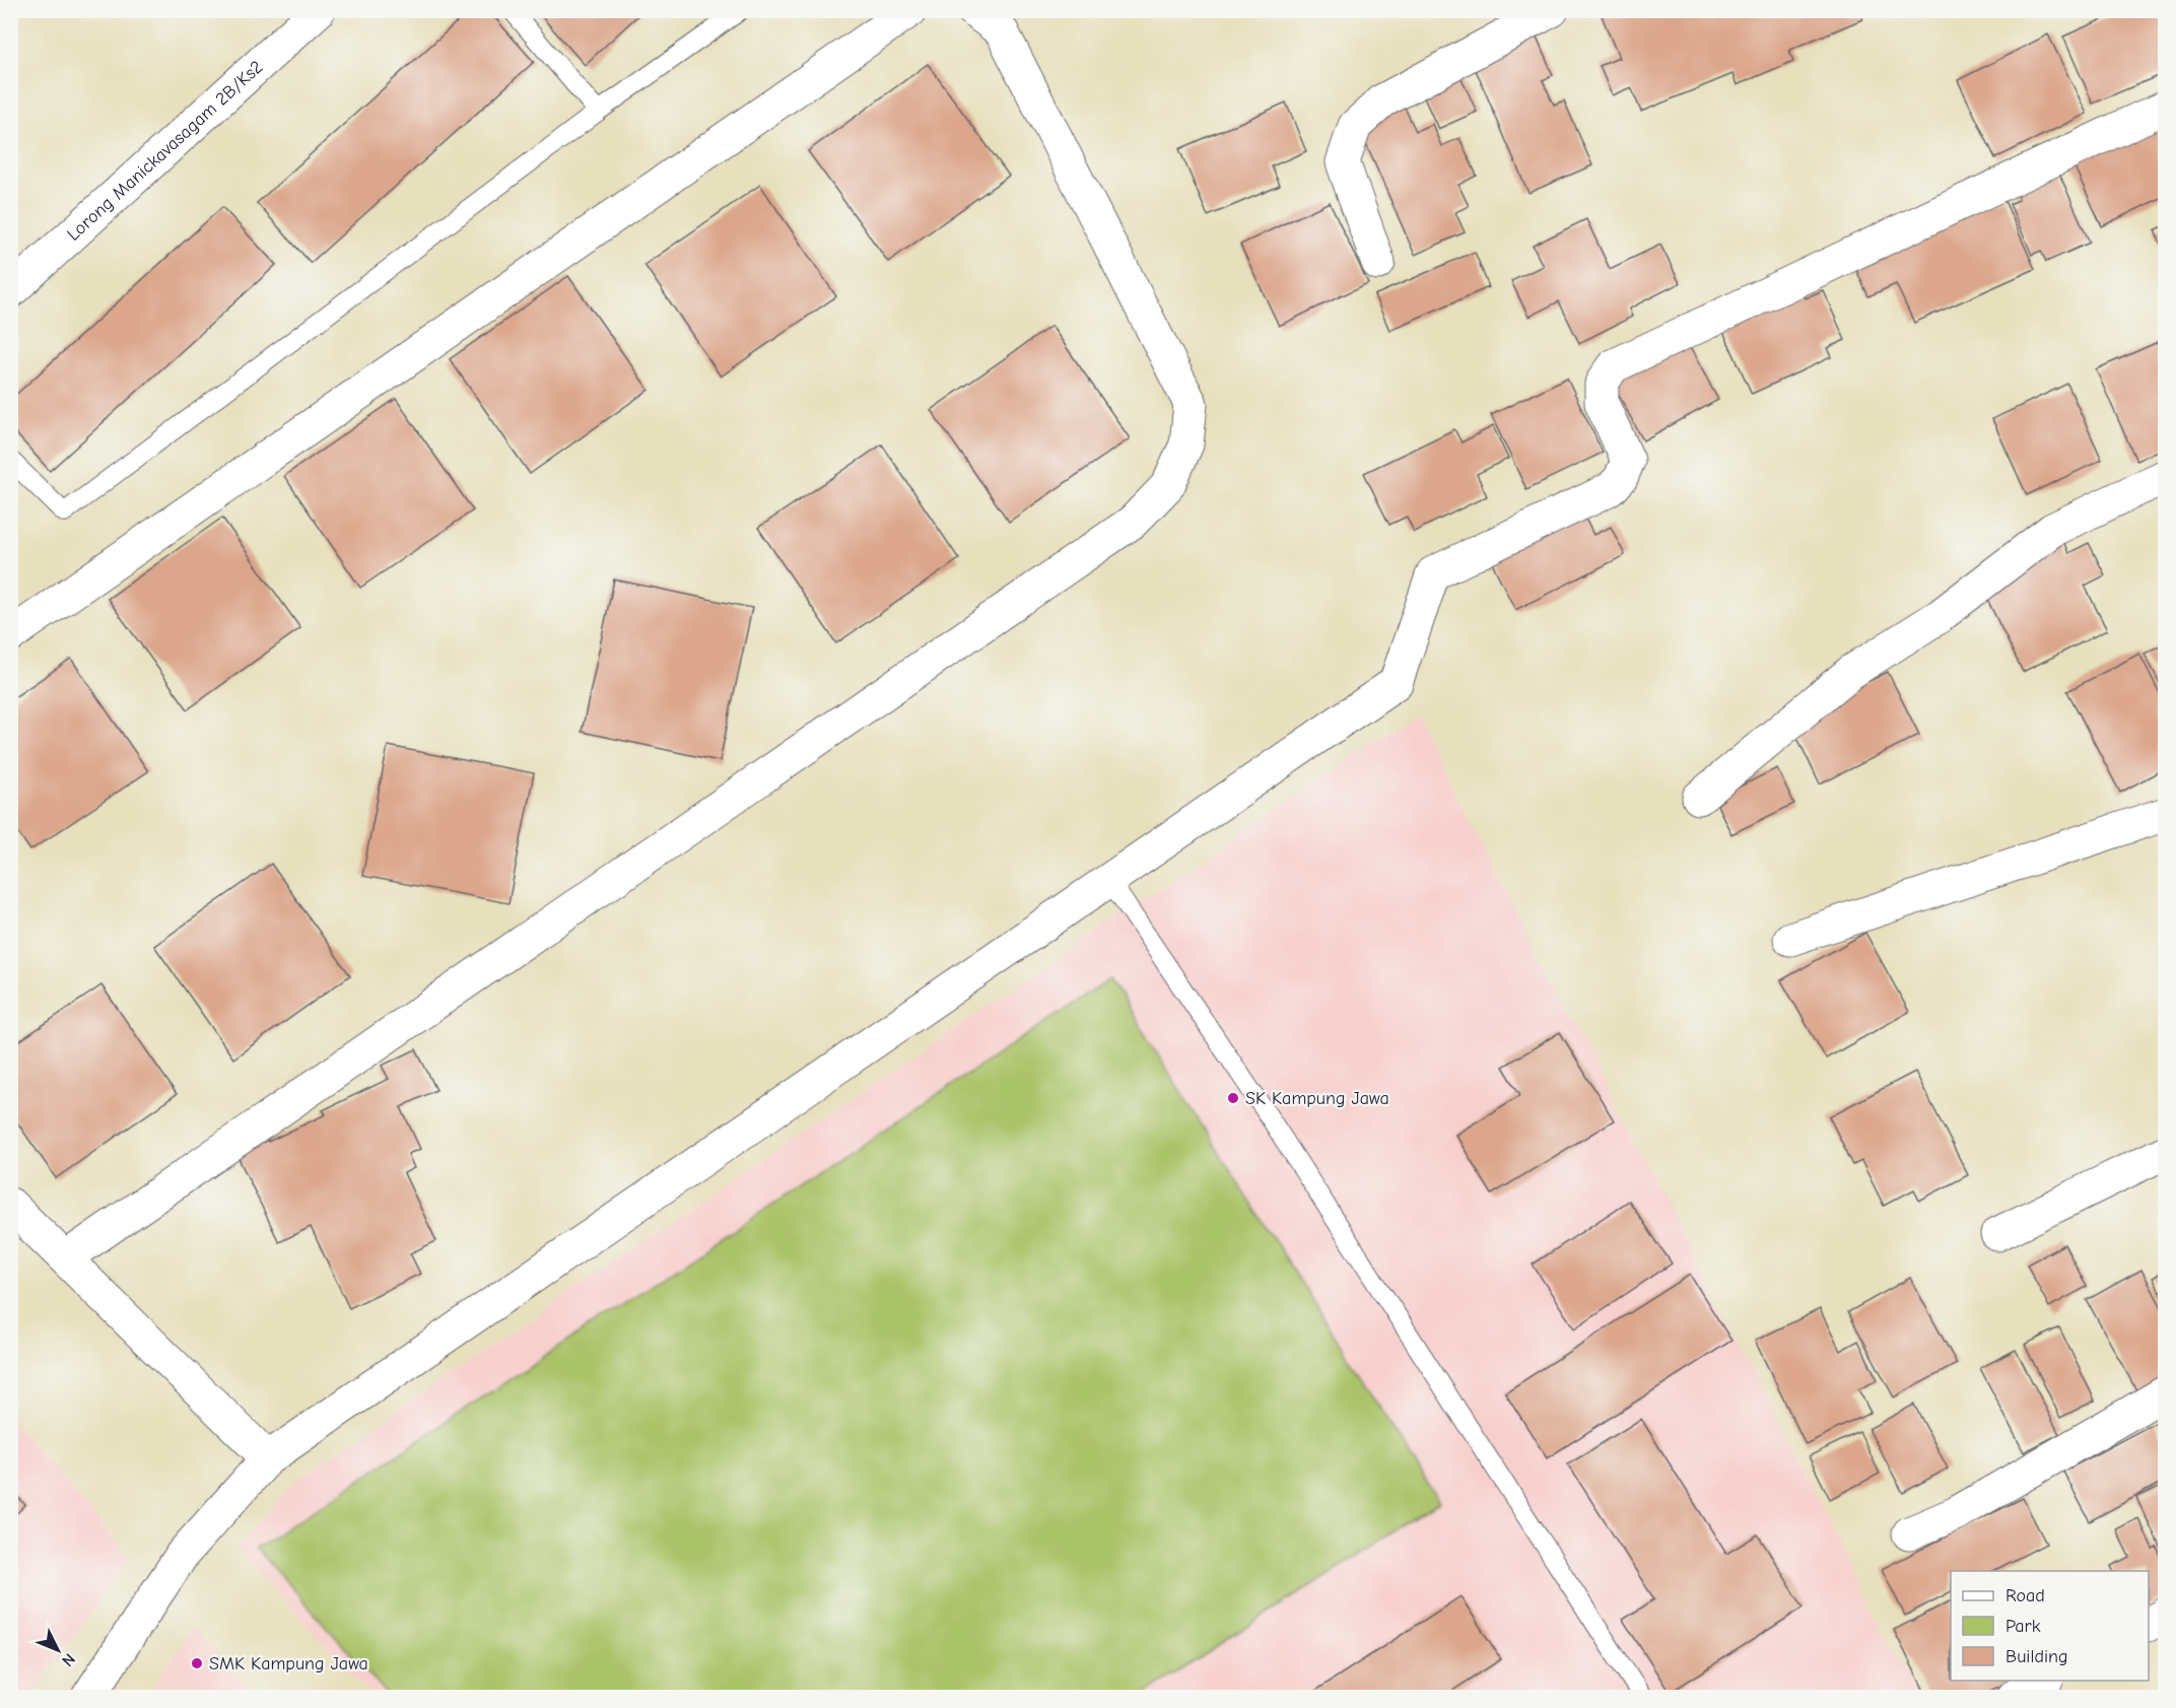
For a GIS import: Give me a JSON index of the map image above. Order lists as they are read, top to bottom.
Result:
{
  "streets": {
    "street": ["Lorong Manickavasagam 2B/Ks2"]
  },
  "places": ["SK Kampung Jawa", "SMK Kampung Jawa"],
  "legend": ["Road", "Park", "Building"],
  "north": "bottom right"
}
